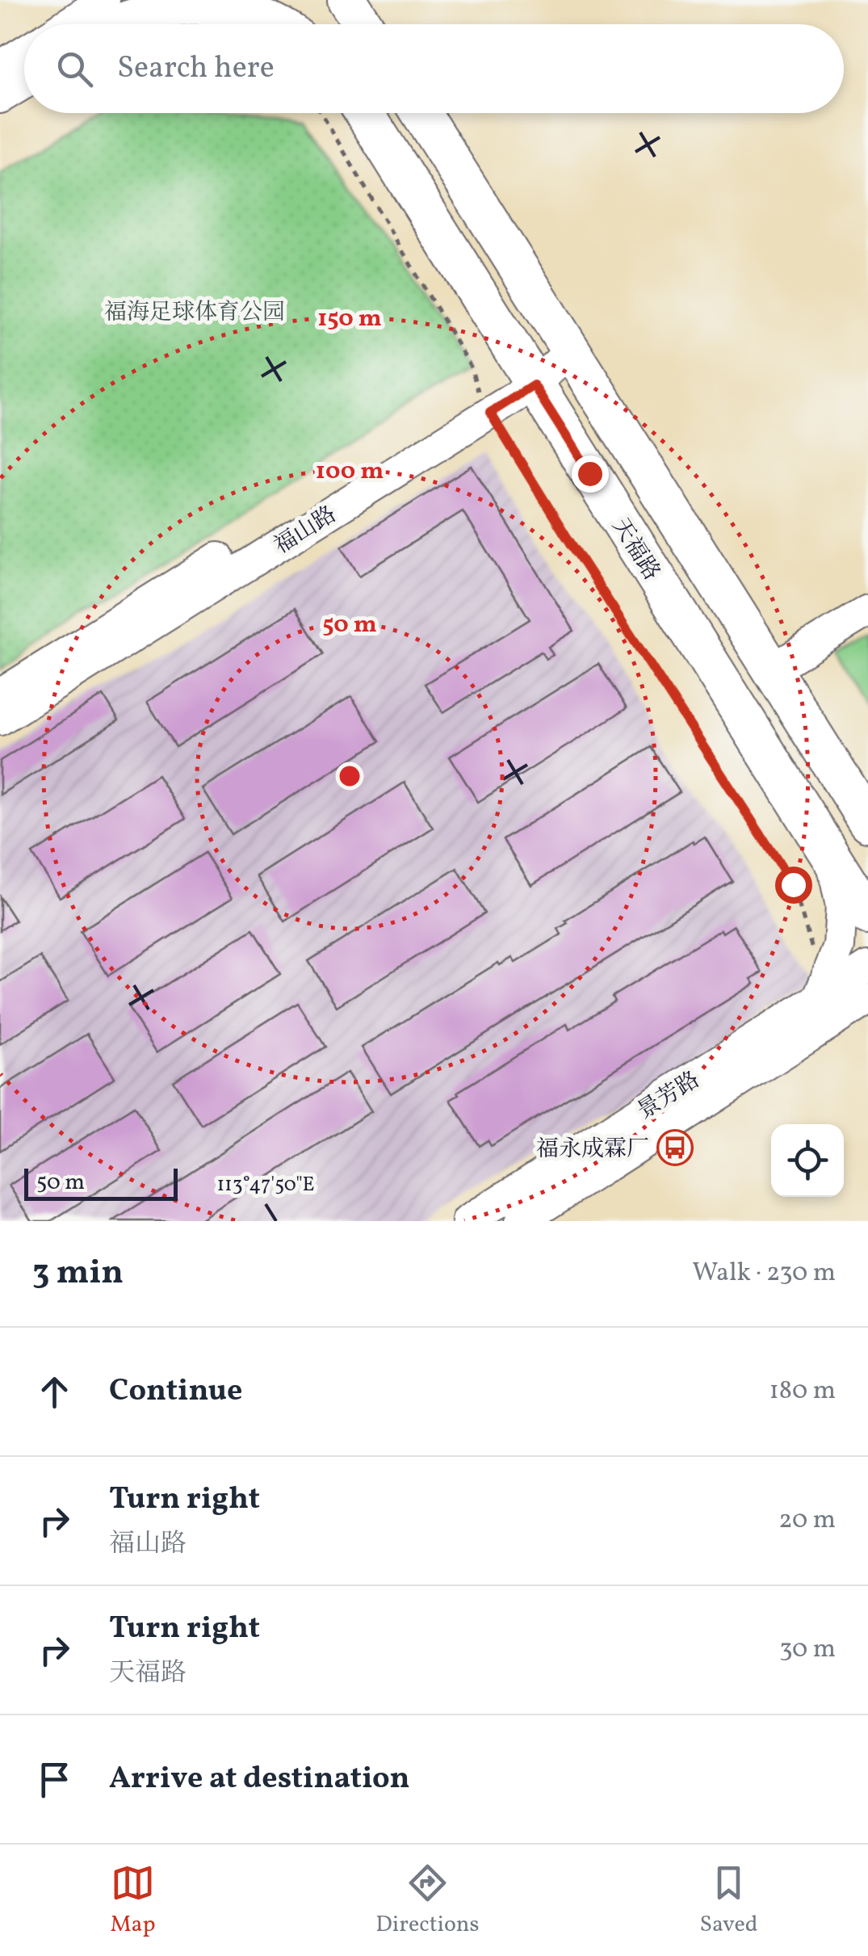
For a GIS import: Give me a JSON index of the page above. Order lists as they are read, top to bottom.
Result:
{
  "streets": {
    "main road": ["天福路"],
    "street": ["福山路", "景芳路"]
  },
  "crossings": [
    ["福山路", "天福路"]
  ],
  "parks": ["福海足球体育公园"],
  "places": {
    "bus stop": ["福永成霖厂"]
  },
  "scale_bar": "50 m",
  "page": {
    "search": "Search here",
    "scale": "50 m",
    "heading": ["3 min", "Walk · 230 m"],
    "list": [
      ["Continue", "180 m"],
      ["Turn right", "福山路", "20 m"],
      ["Turn right", "天福路", "30 m"],
      "Arrive at destination"
    ],
    "nav": ["Map", "Directions", "Saved"]
  },
  "coordinates": ["113°47'50\"E"],
  "rings": ["150 m", "100 m", "50 m"]
}
